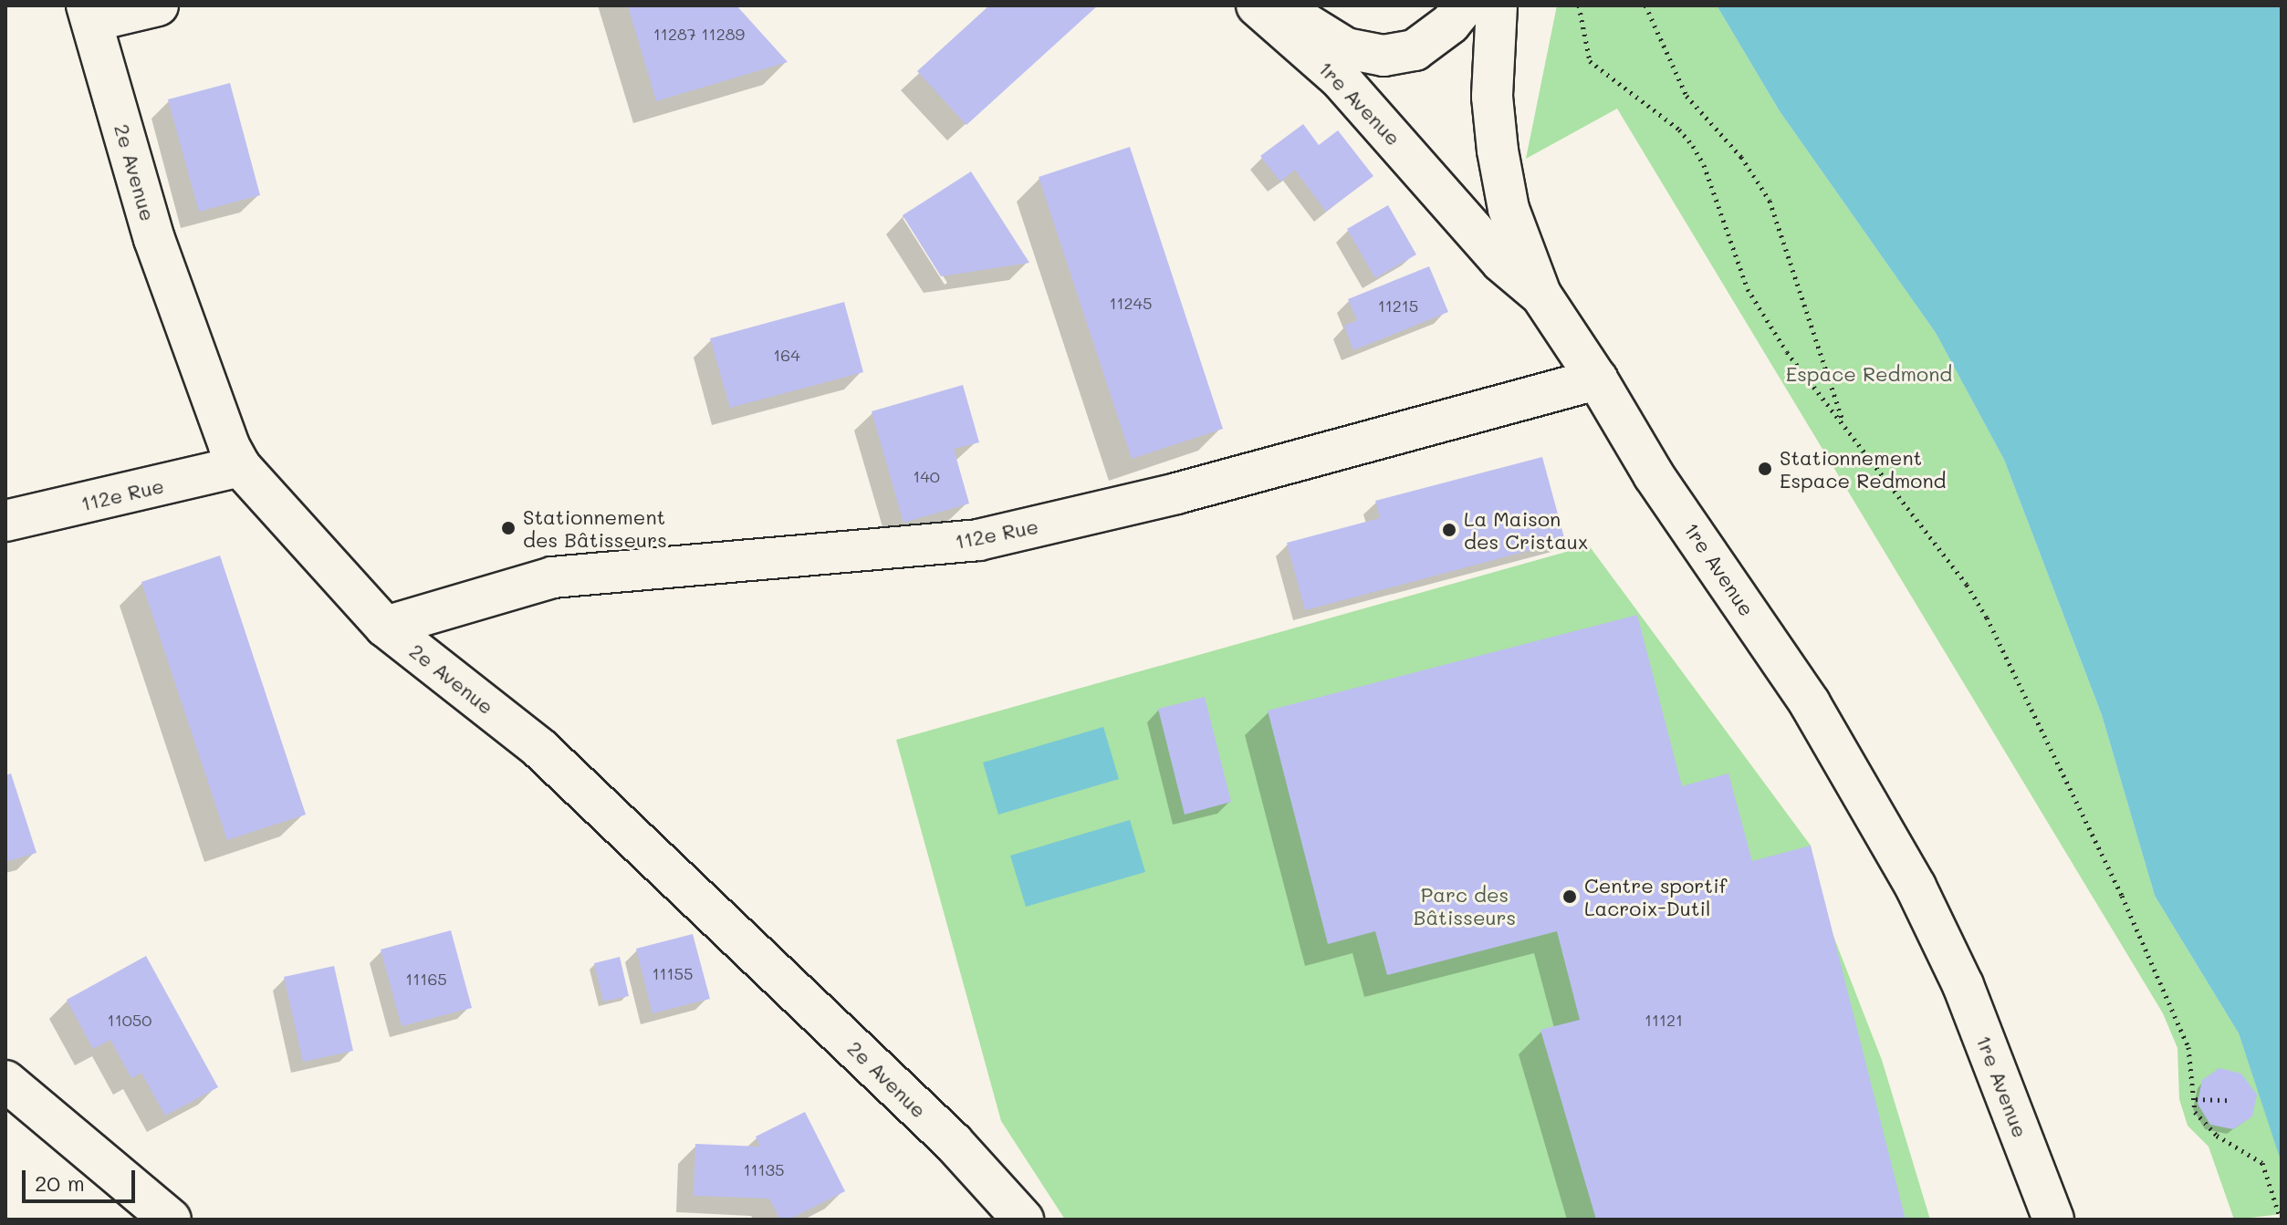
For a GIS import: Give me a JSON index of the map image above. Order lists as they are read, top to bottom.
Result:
{
  "streets": {
    "street": ["1re Avenue", "2e Avenue", "112e Rue"]
  },
  "crossings": [
    ["1re Avenue", "112e Rue"],
    ["2e Avenue", "112e Rue"]
  ],
  "parks": ["Espace Redmond", "Parc des Bâtisseurs"],
  "places": [
    "Stationnement Espace Redmond",
    "Stationnement des Bâtisseurs",
    "La Maison des Cristaux",
    "Centre sportif Lacroix-Dutil"
  ],
  "house_numbers": [
    "11287 11289",
    "11245",
    "11215",
    "164",
    "140",
    "11155",
    "11165",
    "11050",
    "11121",
    "11135"
  ],
  "scale_bar": "20 m"
}
